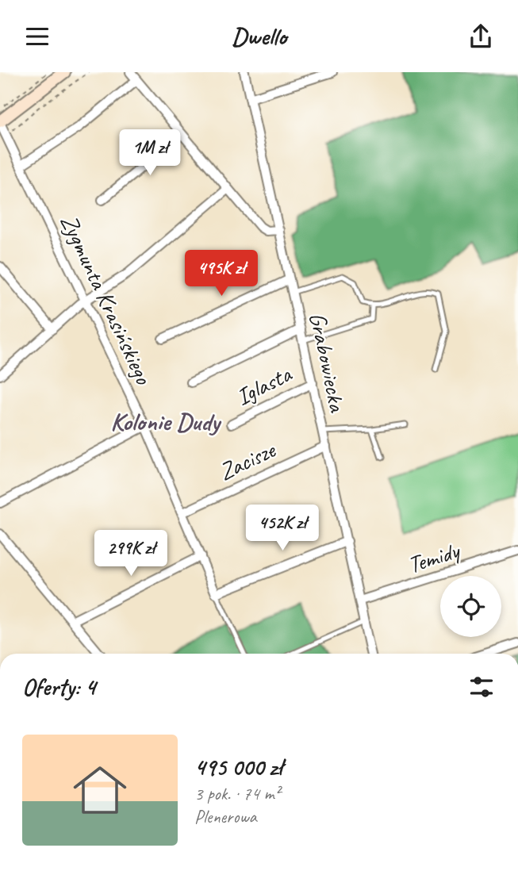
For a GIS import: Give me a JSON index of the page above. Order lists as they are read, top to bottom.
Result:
{
  "streets": {
    "street": [
      "Zygmunta Krasińskiego",
      "Grabowiecka",
      "Iglasta",
      "Zacisze",
      "Temidy"
    ]
  },
  "crossings": [
    ["Zygmunta Krasińskiego", "Zacisze"],
    ["Grabowiecka", "Iglasta"],
    ["Grabowiecka", "Zacisze"],
    ["Grabowiecka", "Temidy"]
  ],
  "districts": ["Kolonie Dudy"],
  "page": {
    "header": "Dwello",
    "price": [
      "1M zł",
      "495K zł",
      "452K zł",
      "299K zł"
    ],
    "heading": "Oferty: 4",
    "list": [
      {
        "name": "495 000 zł",
        "note": "3 pok. · 74 m² · Plenerowa"
      }
    ]
  }
}
